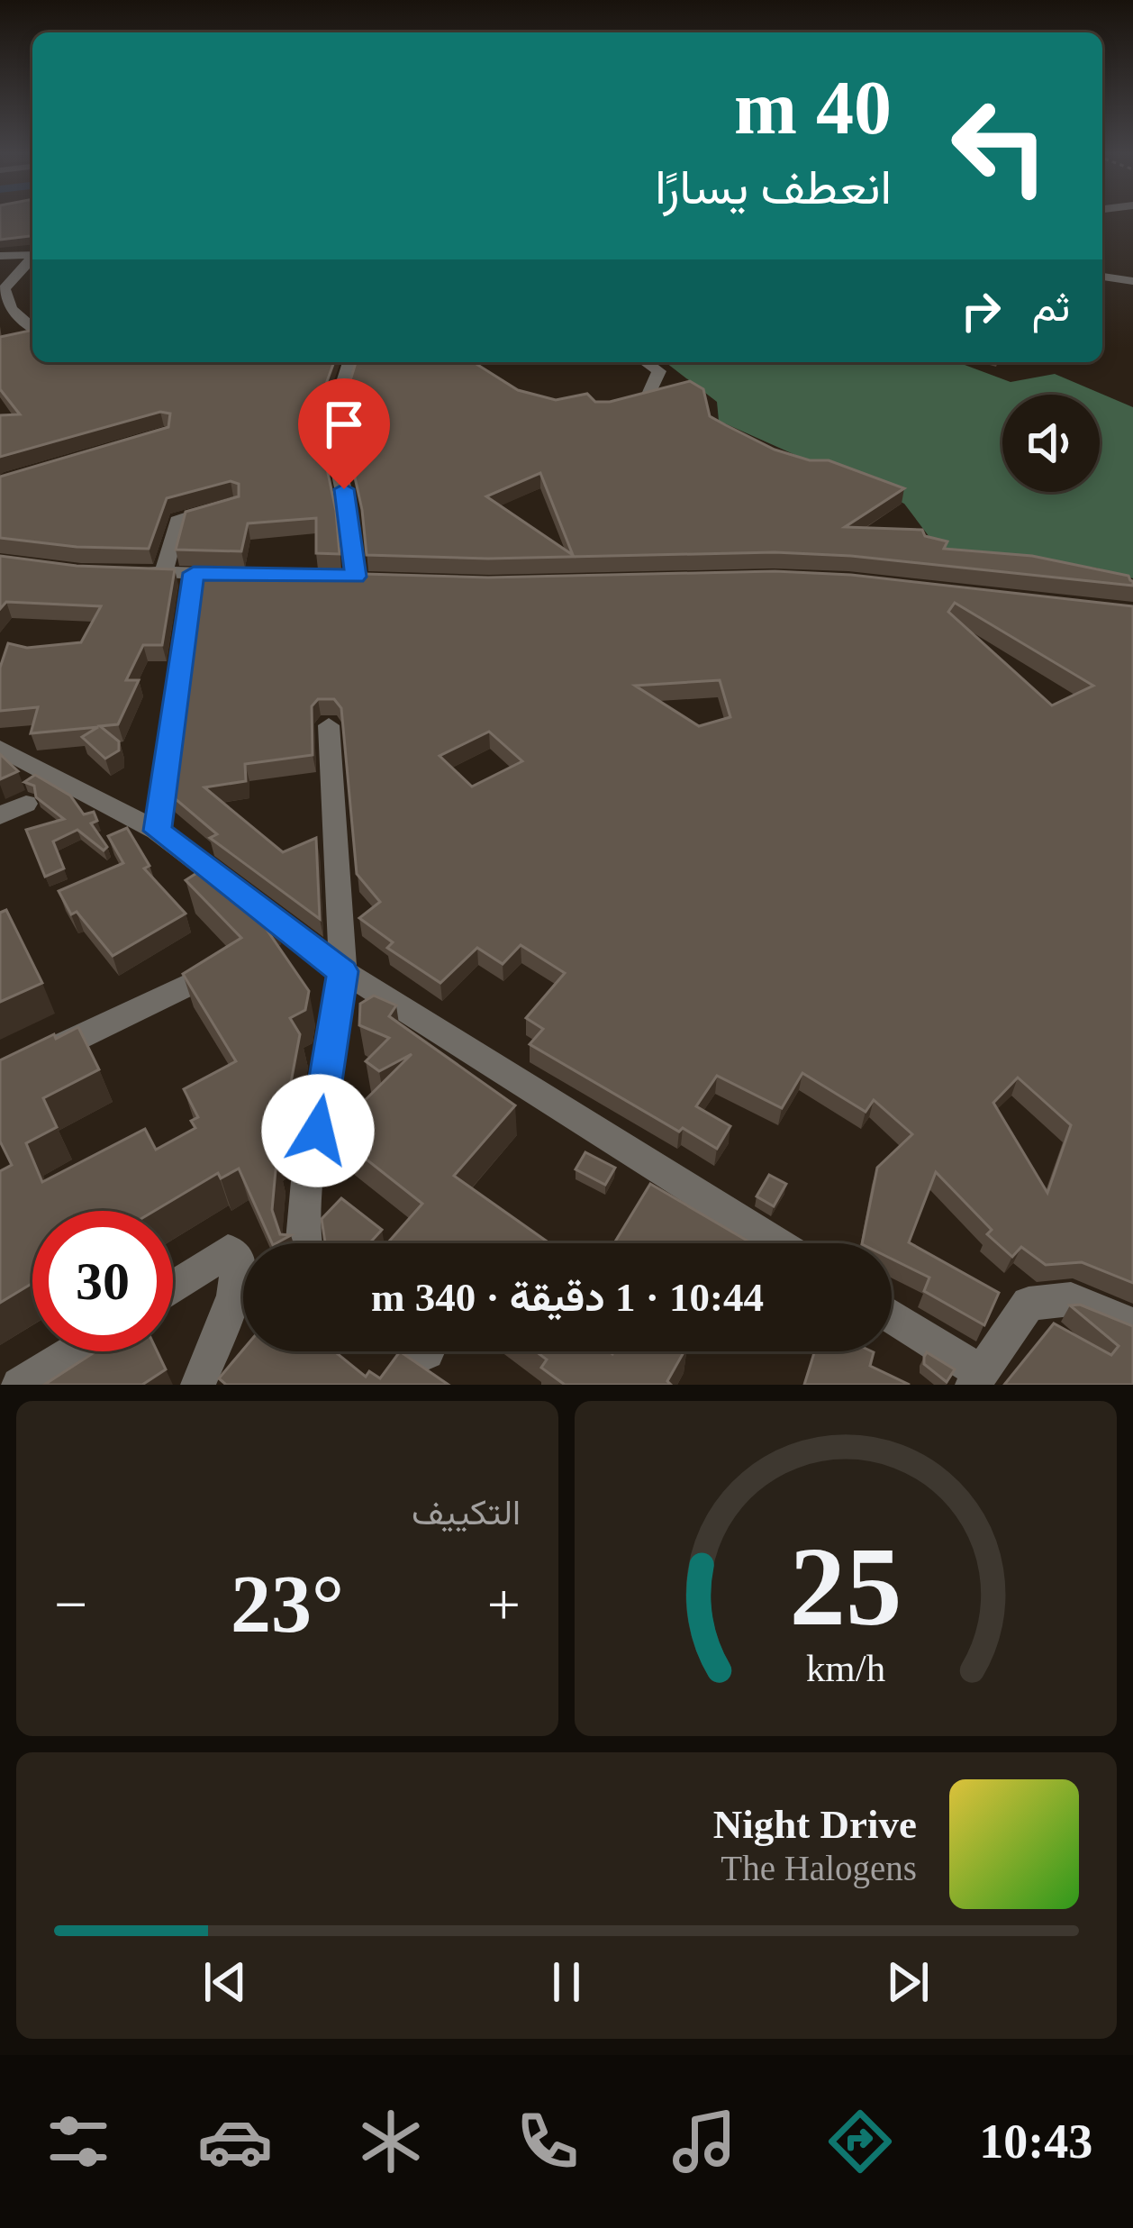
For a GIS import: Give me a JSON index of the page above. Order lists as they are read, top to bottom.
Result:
{
  "page": {
    "turn": ["40 m", "انعطف يسارًا"],
    "then": "ثم",
    "limit": "30",
    "trip": "10:44 · 1 دقيقة · 340 m",
    "tile": "التكييف",
    "heat": ["−", "23°", "+"],
    "song": ["Night Drive", "The Halogens"],
    "tabs": "10:43",
    "gauge": ["25", "km/h"]
  }
}
